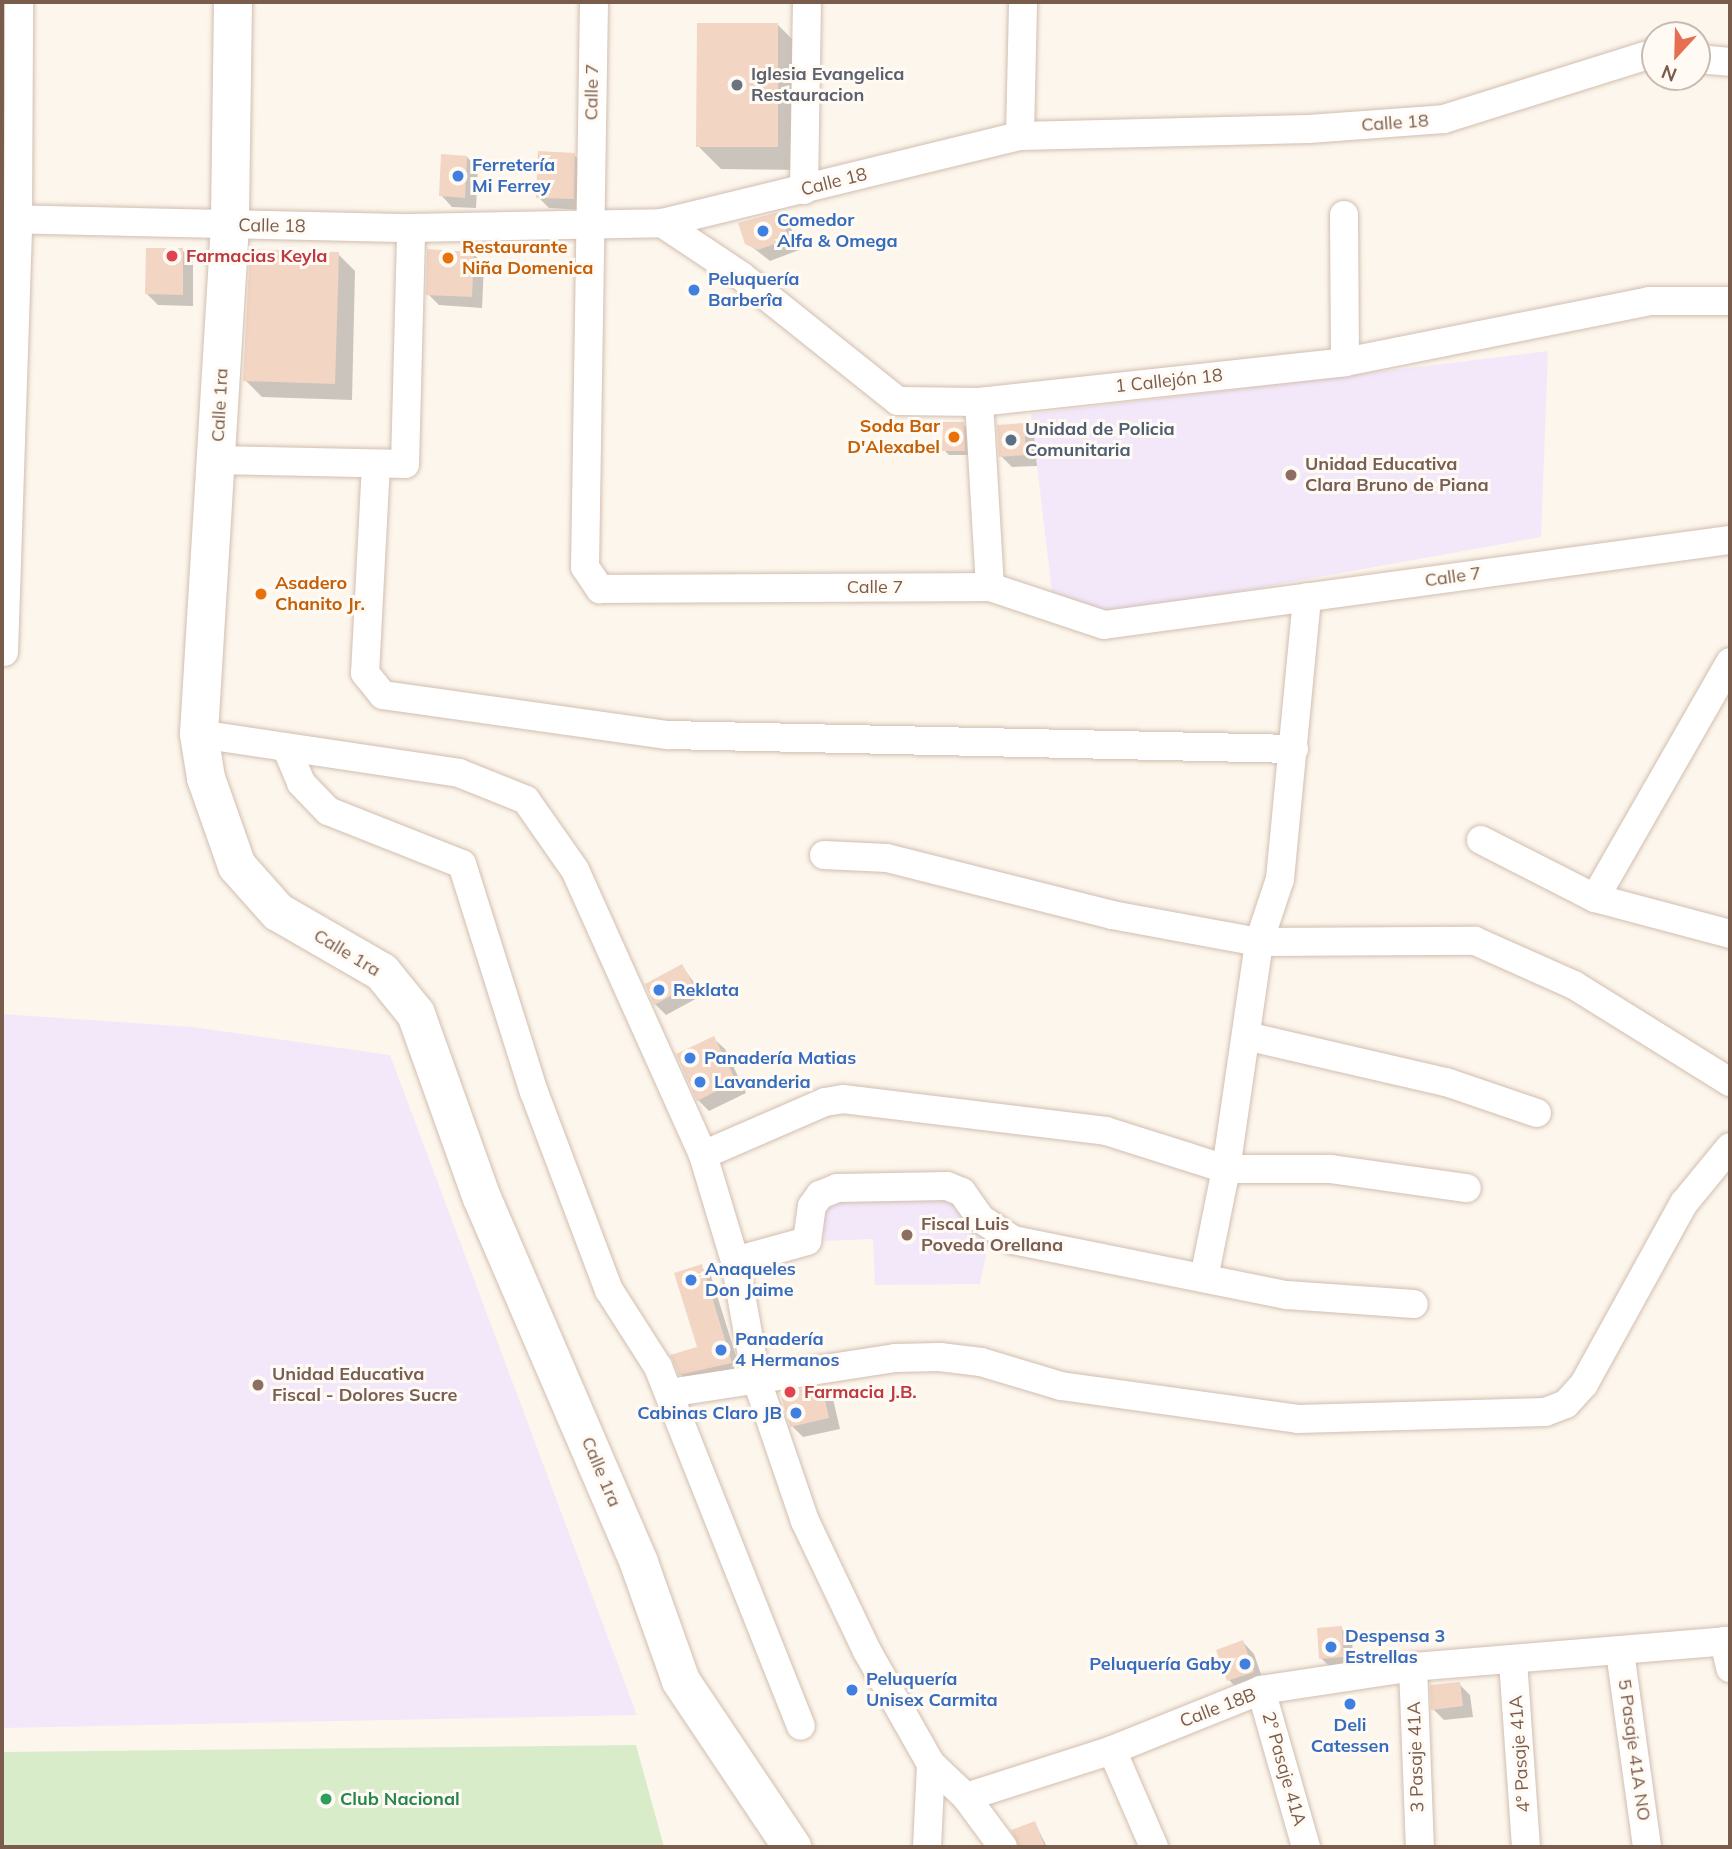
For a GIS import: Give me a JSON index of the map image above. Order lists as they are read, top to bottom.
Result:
{
  "streets": {
    "street": [
      "Calle 7",
      "Calle 18",
      "1 Callejón 18",
      "Calle 1ra",
      "Calle 18B",
      "5 Pasaje 41A NO",
      "4° Pasaje 41A",
      "3 Pasaje 41A",
      "2° Pasaje 41A"
    ]
  },
  "crossings": [
    ["Calle 7", "Calle 18"],
    ["Calle 18", "1 Callejón 18"],
    ["Calle 18", "Calle 1ra"],
    ["Calle 18B", "5 Pasaje 41A NO"],
    ["Calle 18B", "4° Pasaje 41A"],
    ["Calle 18B", "3 Pasaje 41A"],
    ["Calle 18B", "2° Pasaje 41A"]
  ],
  "places": [
    "Iglesia Evangelica Restauracion",
    "Ferretería Mi Ferrey",
    "Comedor Alfa & Omega",
    "Farmacias Keyla",
    "Restaurante Niña Domenica",
    "Peluquería Barberîa",
    "Soda Bar D'Alexabel",
    "Unidad de Policia Comunitaria",
    "Unidad Educativa Clara Bruno de Piana",
    "Asadero Chanito Jr.",
    "Reklata",
    "Panadería Matias",
    "Lavanderia",
    "Fiscal Luis Poveda Orellana",
    "Anaqueles Don Jaime",
    "Panadería 4 Hermanos",
    "Unidad Educativa Fiscal - Dolores Sucre",
    "Farmacia J.B.",
    "Cabinas Claro JB",
    "Despensa 3 Estrellas",
    "Peluquería Gaby",
    "Peluquería Unisex Carmita",
    "Deli Catessen",
    "Club Nacional"
  ],
  "north": "bottom"
}
